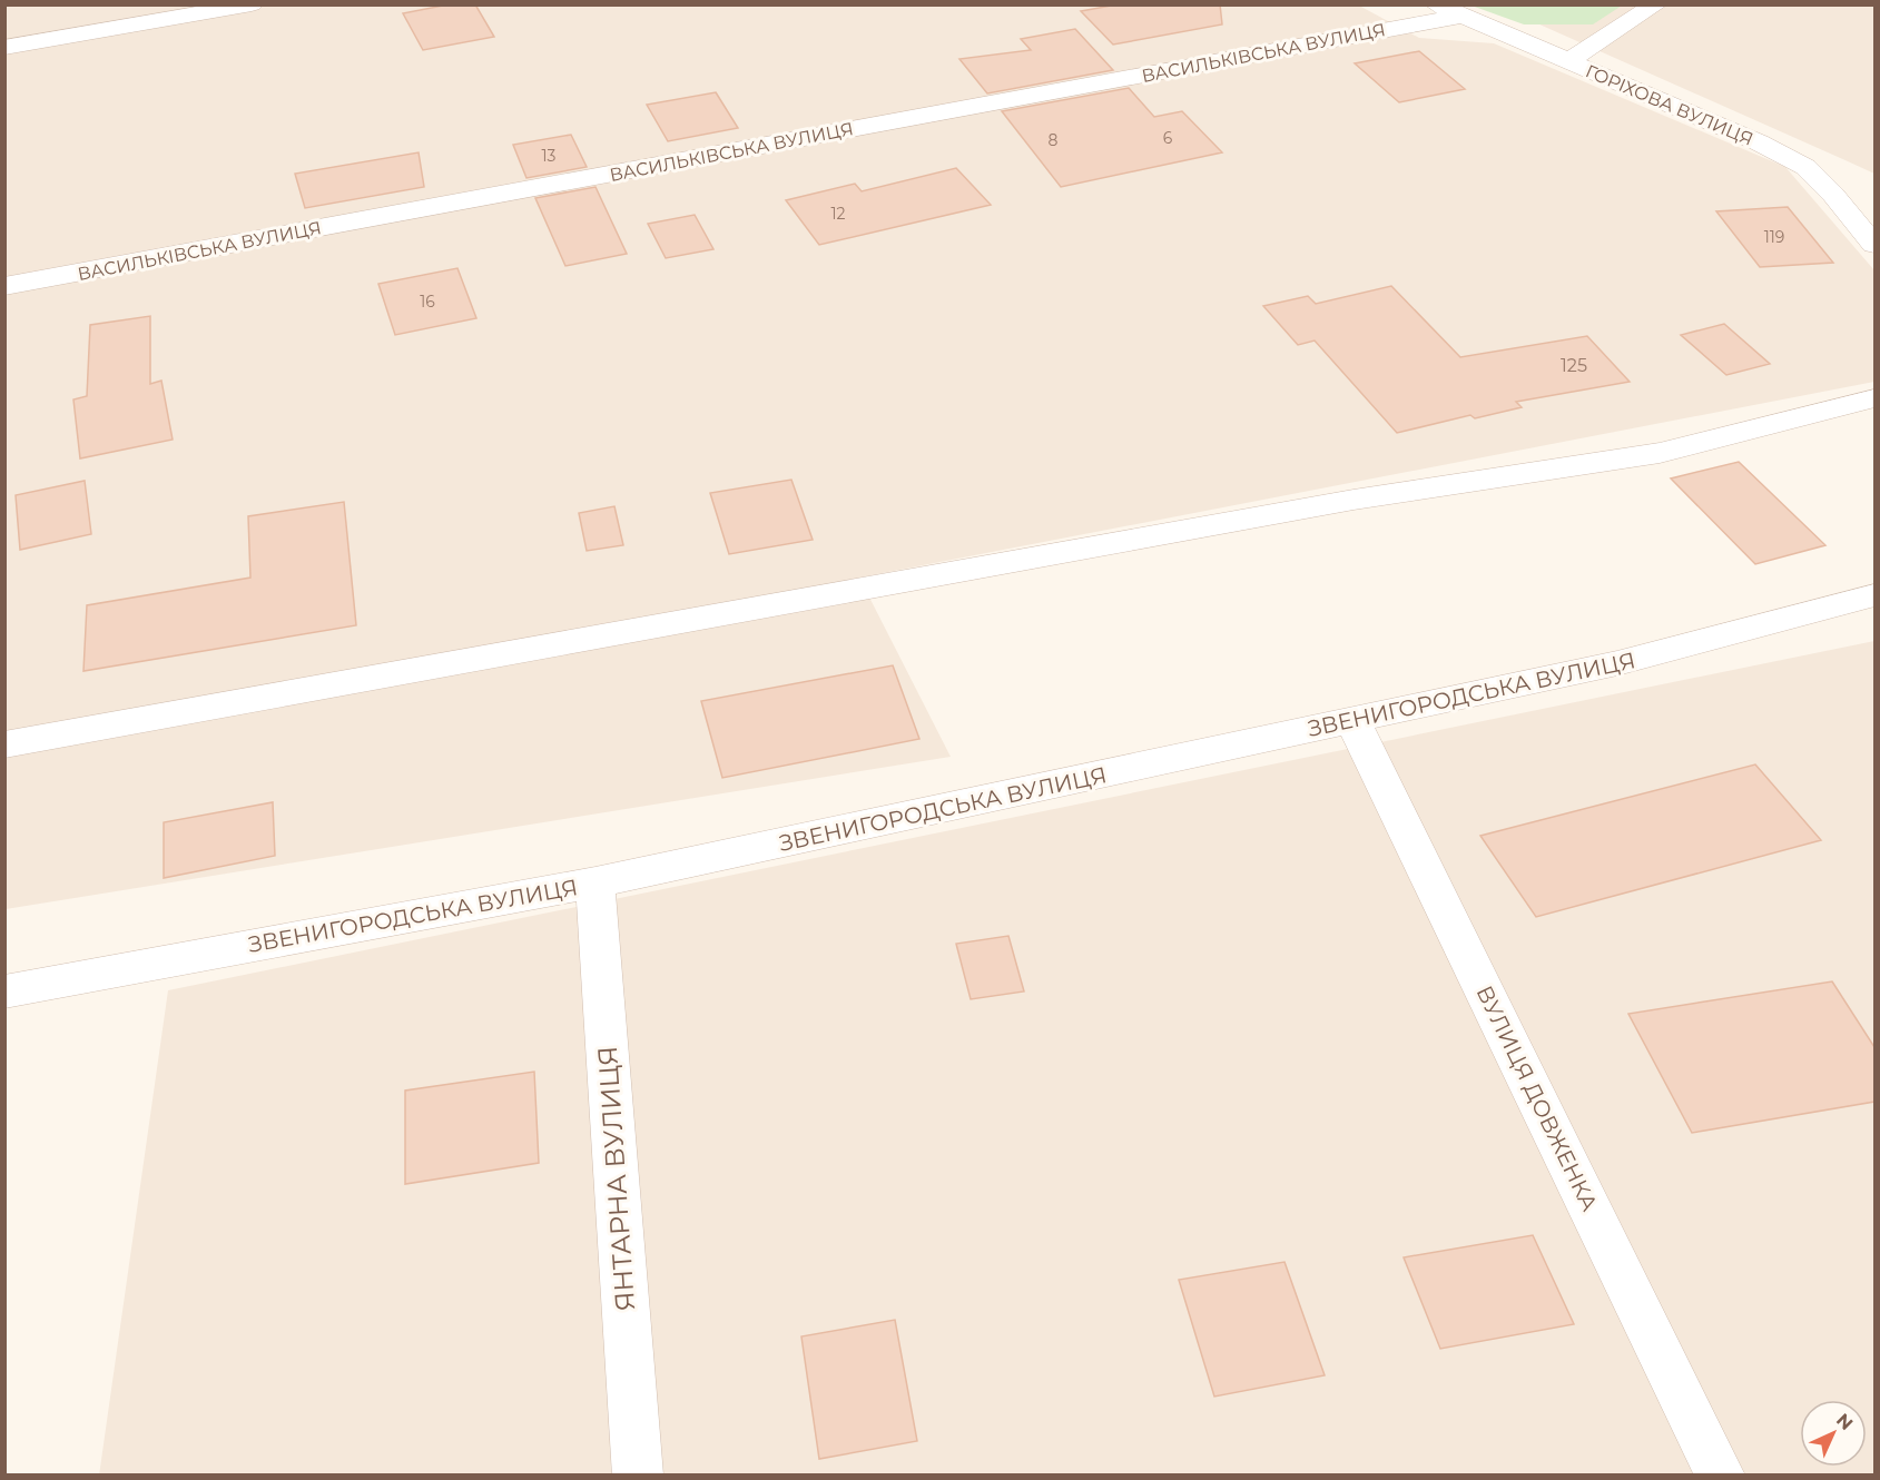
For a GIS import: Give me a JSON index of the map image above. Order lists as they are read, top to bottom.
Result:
{
  "streets": {
    "street": [
      "ВАСИЛЬКІВСЬКА ВУЛИЦЯ",
      "ГОРІХОВА ВУЛИЦЯ",
      "ЗВЕНИГОРОДСЬКА ВУЛИЦЯ",
      "ВУЛИЦЯ ДОВЖЕНКА",
      "ЯНТАРНА ВУЛИЦЯ"
    ]
  },
  "crossings": [
    ["ВАСИЛЬКІВСЬКА ВУЛИЦЯ", "ГОРІХОВА ВУЛИЦЯ"],
    ["ЗВЕНИГОРОДСЬКА ВУЛИЦЯ", "ВУЛИЦЯ ДОВЖЕНКА"],
    ["ЗВЕНИГОРОДСЬКА ВУЛИЦЯ", "ЯНТАРНА ВУЛИЦЯ"]
  ],
  "house_numbers": [
    "6",
    "8",
    "13",
    "12",
    "119",
    "16",
    "125"
  ],
  "north": "top right"
}
